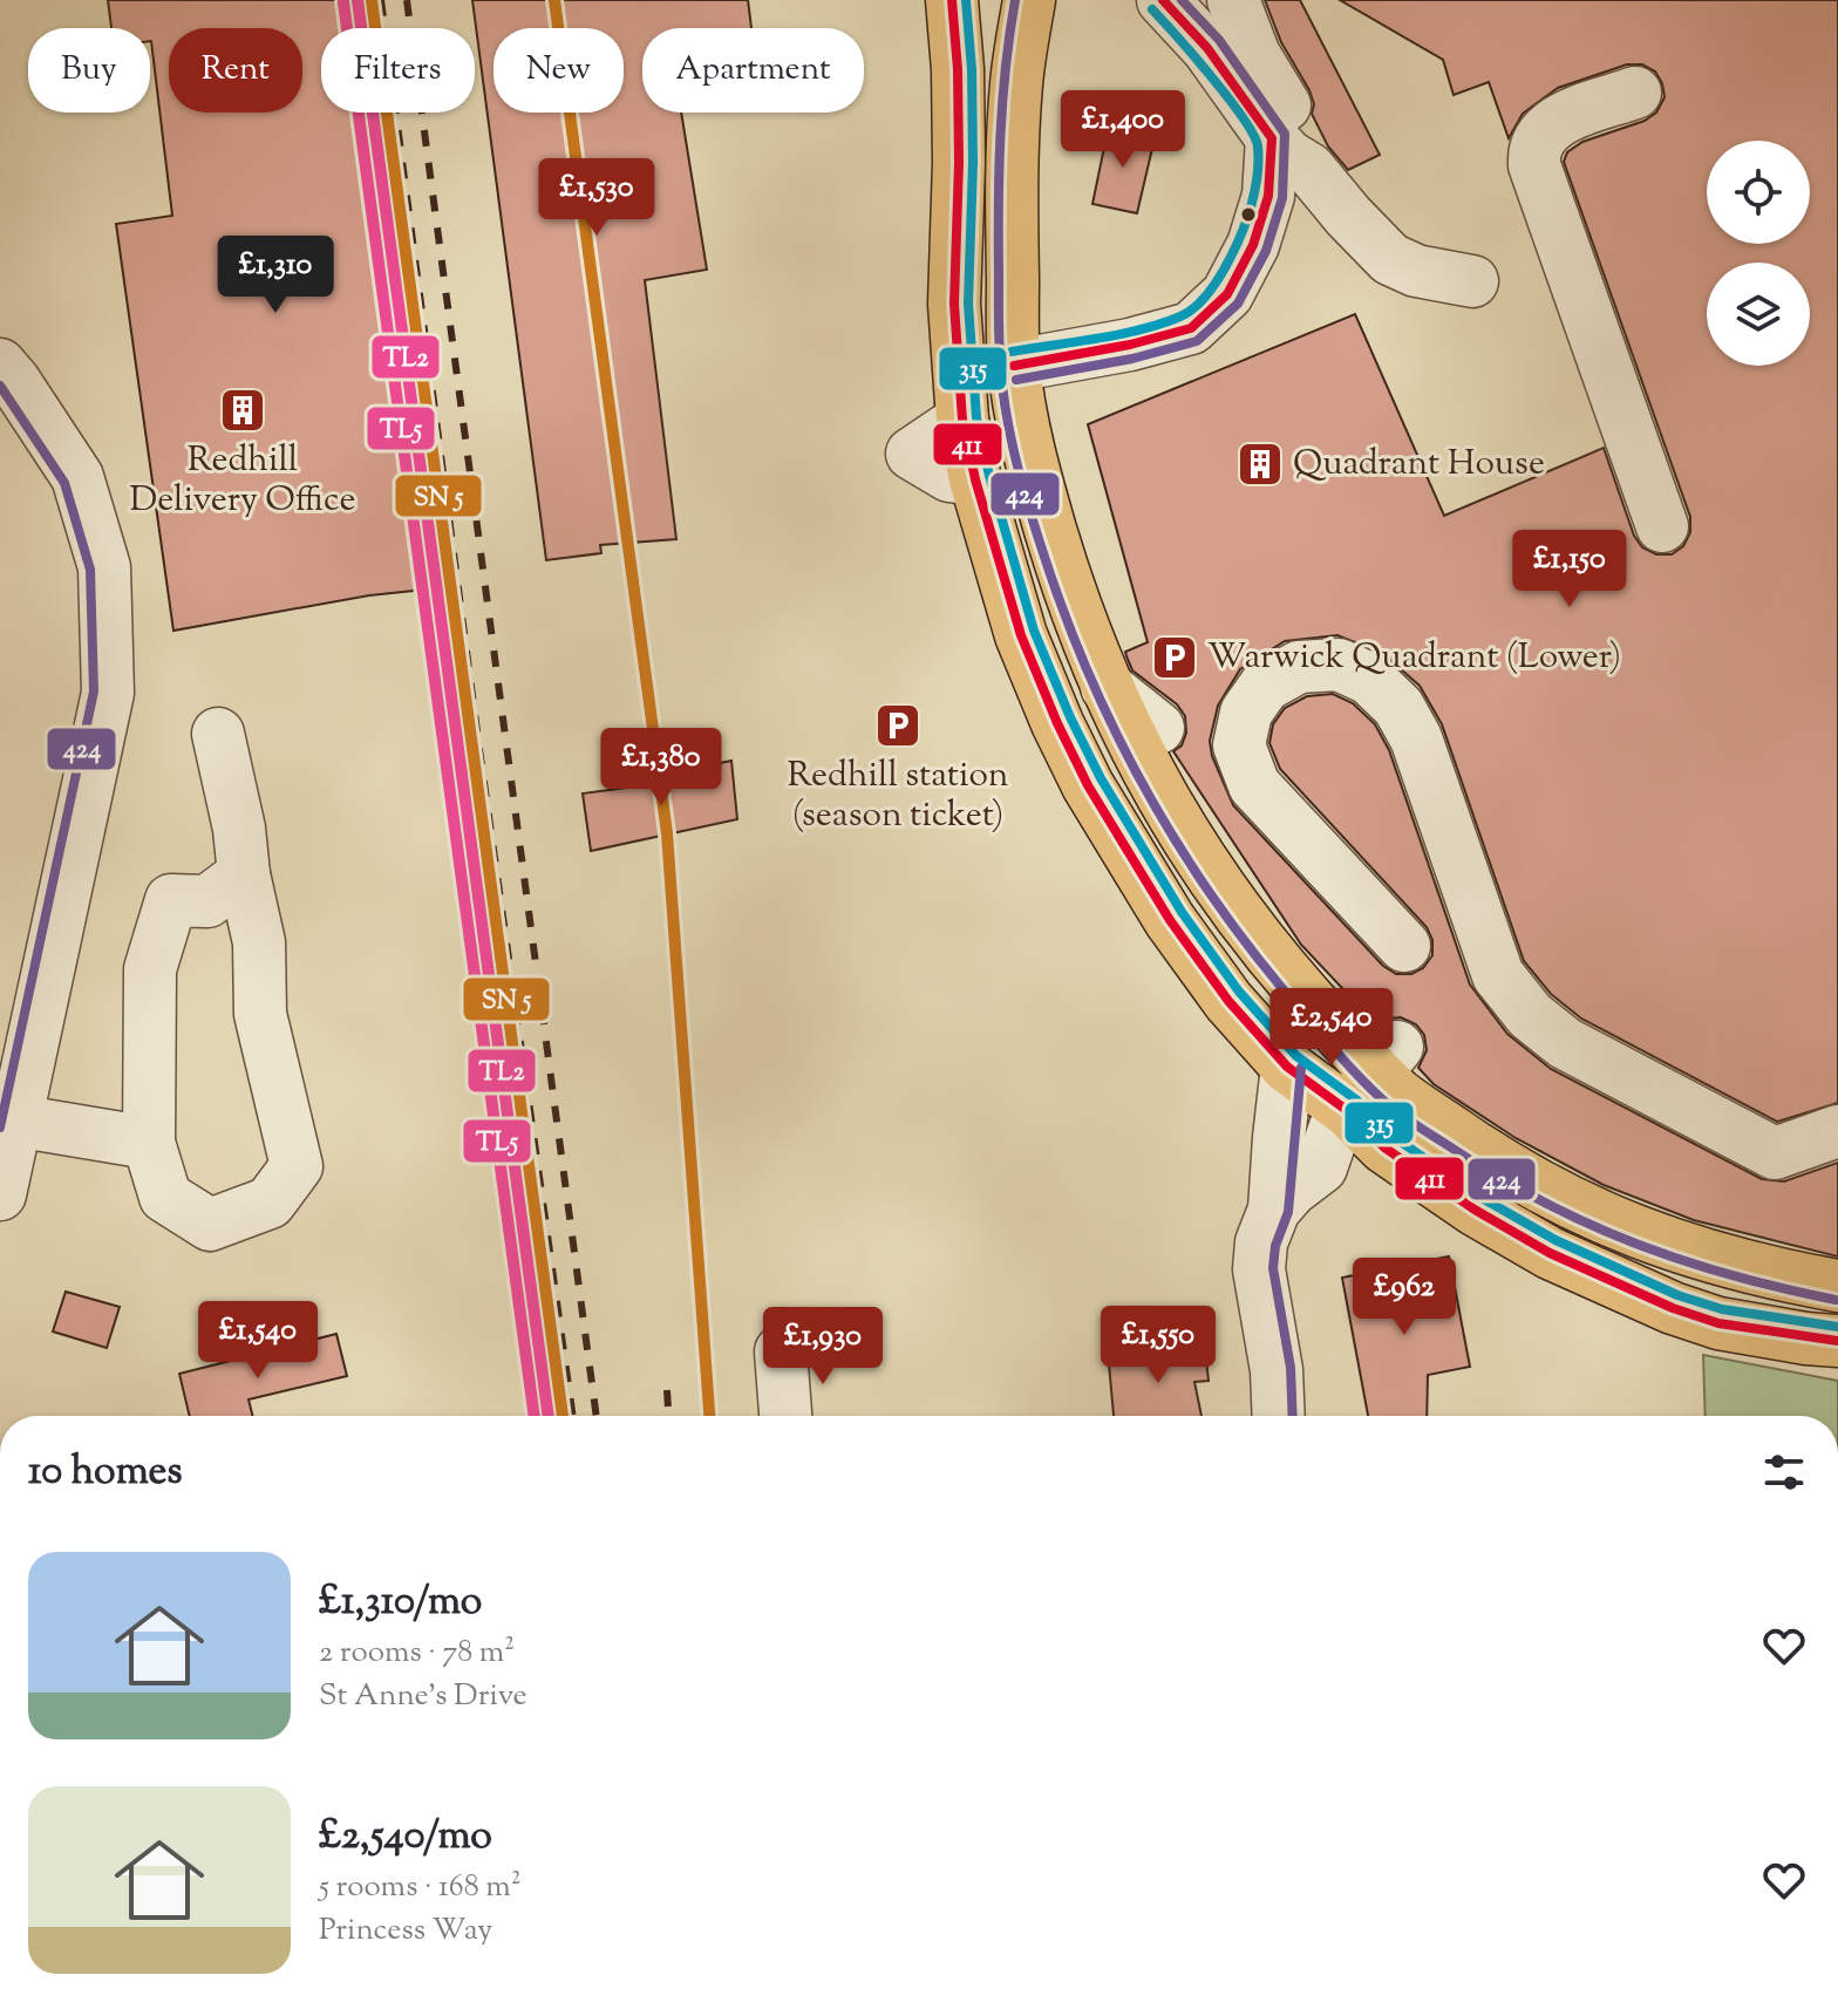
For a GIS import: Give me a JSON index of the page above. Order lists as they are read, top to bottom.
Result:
{
  "places": {
    "building": ["Redhill Delivery Office", "Quadrant House"],
    "parking": ["Warwick Quadrant (Lower)", "Redhill station (season ticket)"]
  },
  "lines": [
    "transit line TL2",
    "transit line 411",
    "transit line 424",
    "transit line 315",
    "transit line TL5"
  ],
  "page": {
    "chip": [
      "Buy",
      "Rent",
      "Filters",
      "New",
      "Apartment"
    ],
    "price": [
      "£1,400",
      "£1,530",
      "£1,310",
      "£1,150",
      "£1,380",
      "£2,540",
      "£962",
      "£1,540",
      "£1,550",
      "£1,930"
    ],
    "heading": "10 homes",
    "list": [
      {
        "name": "£1,310/mo",
        "note": "2 rooms · 78 m² · St Anne's Drive"
      },
      {
        "name": "£2,540/mo",
        "note": "5 rooms · 168 m² · Princess Way"
      }
    ]
  }
}
